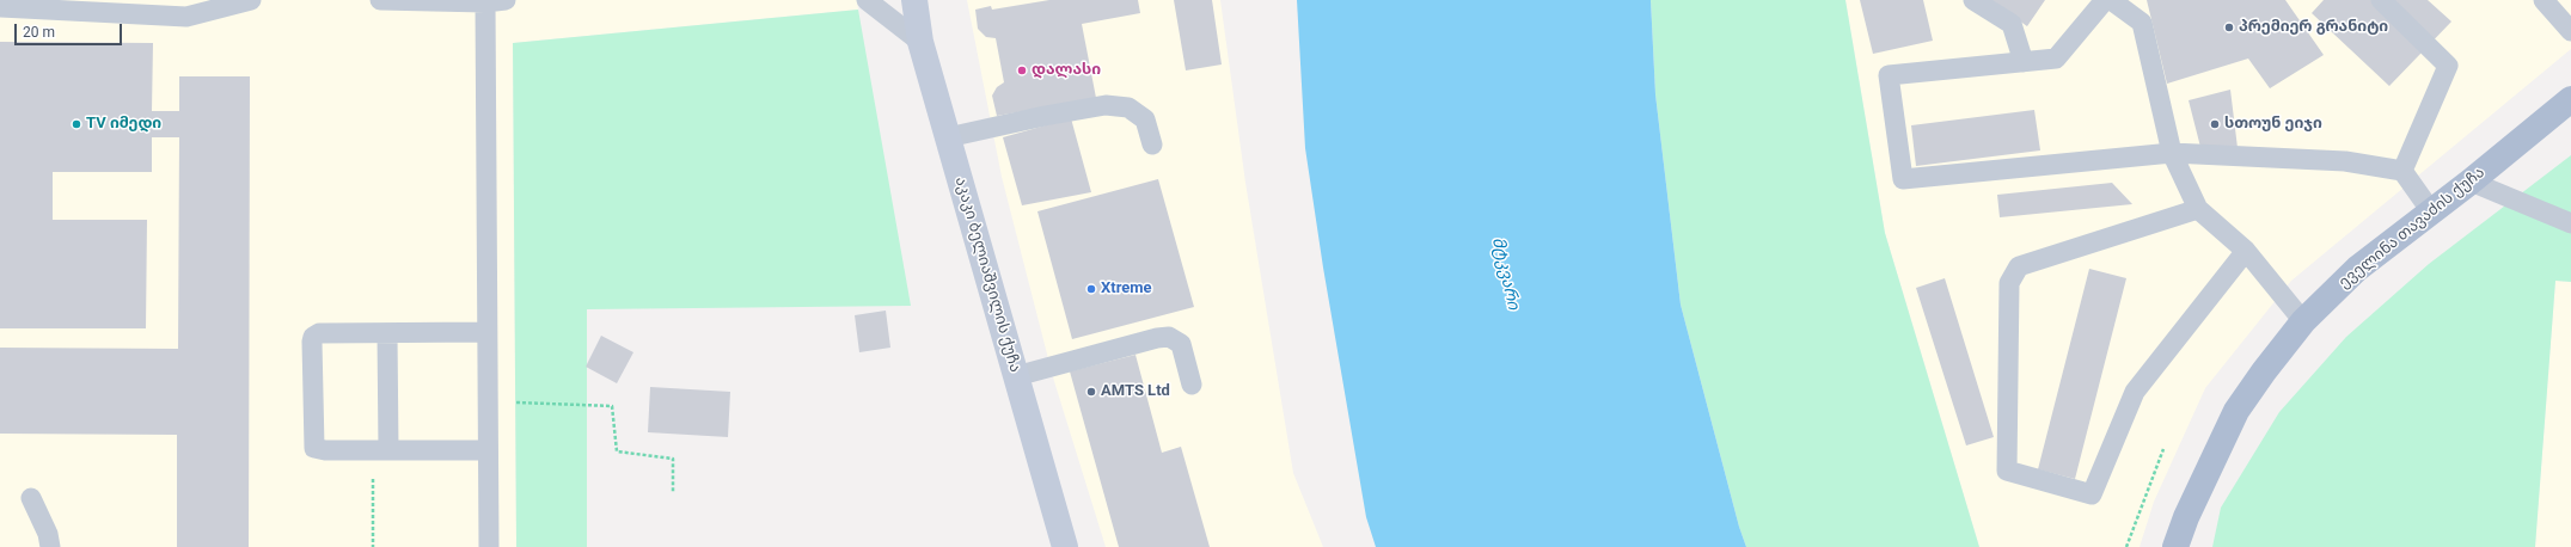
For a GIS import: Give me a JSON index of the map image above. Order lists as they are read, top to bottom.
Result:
{
  "streets": {
    "main road": ["ეველინა თავაძის ქუჩა", "აკაკი ბელიაშვილის ქუჩა"]
  },
  "water": ["მტკვარი"],
  "places": [
    "პრემიერ გრანიტი",
    "დალასი",
    "TV იმედი",
    "სთოუნ ეიჯი",
    "Xtreme",
    "AMTS Ltd"
  ],
  "scale_bar": "20 m"
}
